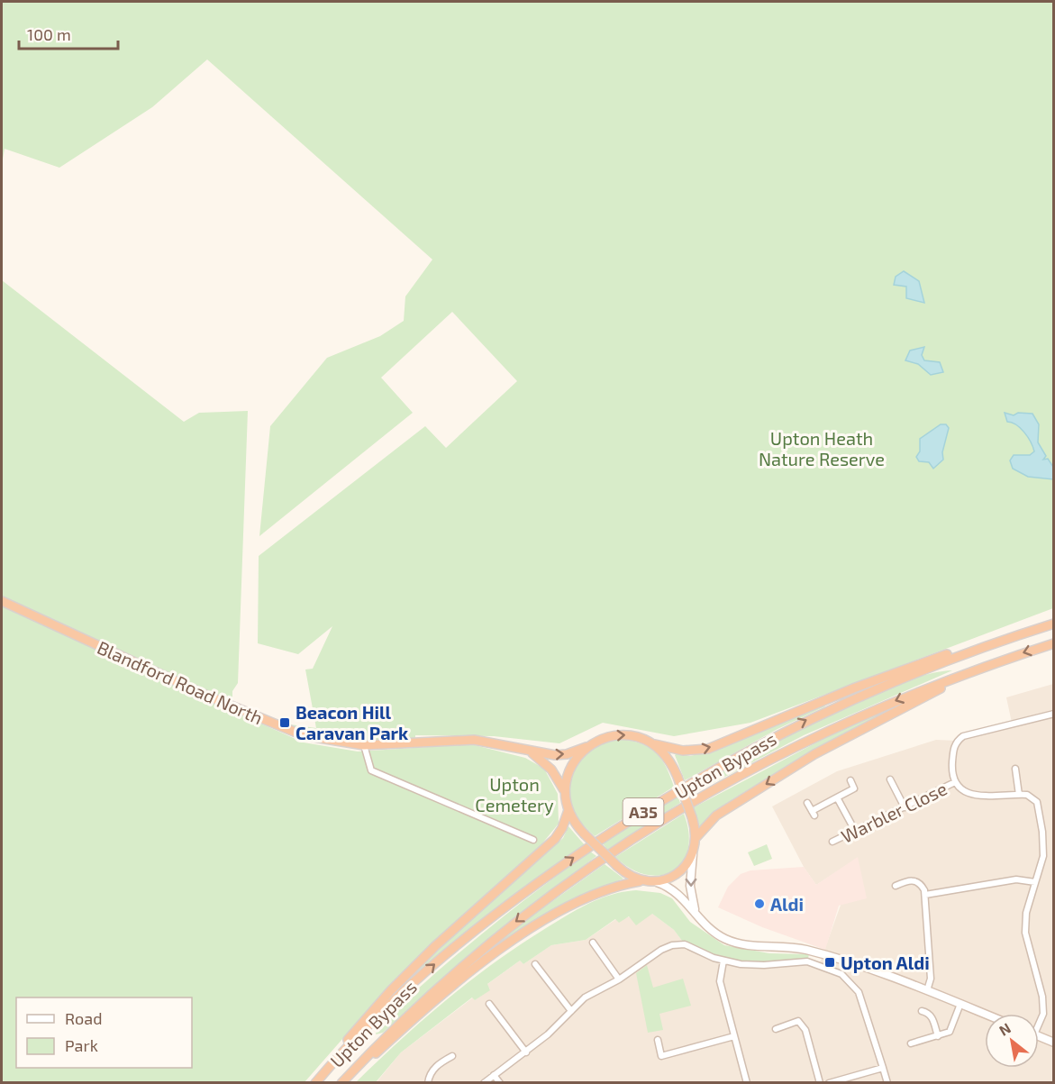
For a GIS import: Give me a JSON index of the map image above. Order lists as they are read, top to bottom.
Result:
{
  "streets": {
    "highway": ["Blandford Road North", "Upton Bypass", "A35"],
    "street": ["Warbler Close"]
  },
  "crossings": [
    ["Blandford Road North", "A35"],
    ["Upton Bypass", "A35"]
  ],
  "parks": ["Upton Heath Nature Reserve", "Upton Cemetery"],
  "places": {
    "transit": ["Beacon Hill Caravan Park", "Upton Aldi"],
    "other": ["Aldi"]
  },
  "legend": ["Road", "Park"],
  "scale_bar": "100 m",
  "north": "top left"
}
